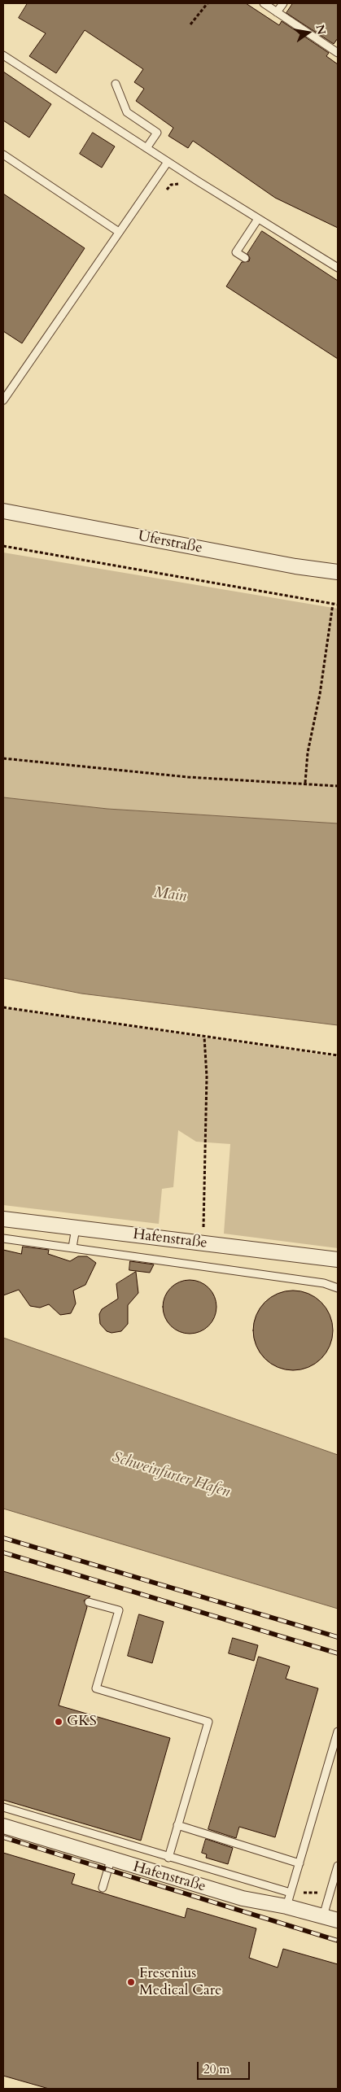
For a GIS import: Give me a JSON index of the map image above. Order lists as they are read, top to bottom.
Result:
{
  "streets": {
    "street": ["Uferstraße", "Hafenstraße"]
  },
  "water": ["Main", "Schweinfurter Hafen"],
  "places": ["GKS", "Fresenius Medical Care"],
  "scale_bar": "20 m",
  "north": "right"
}
